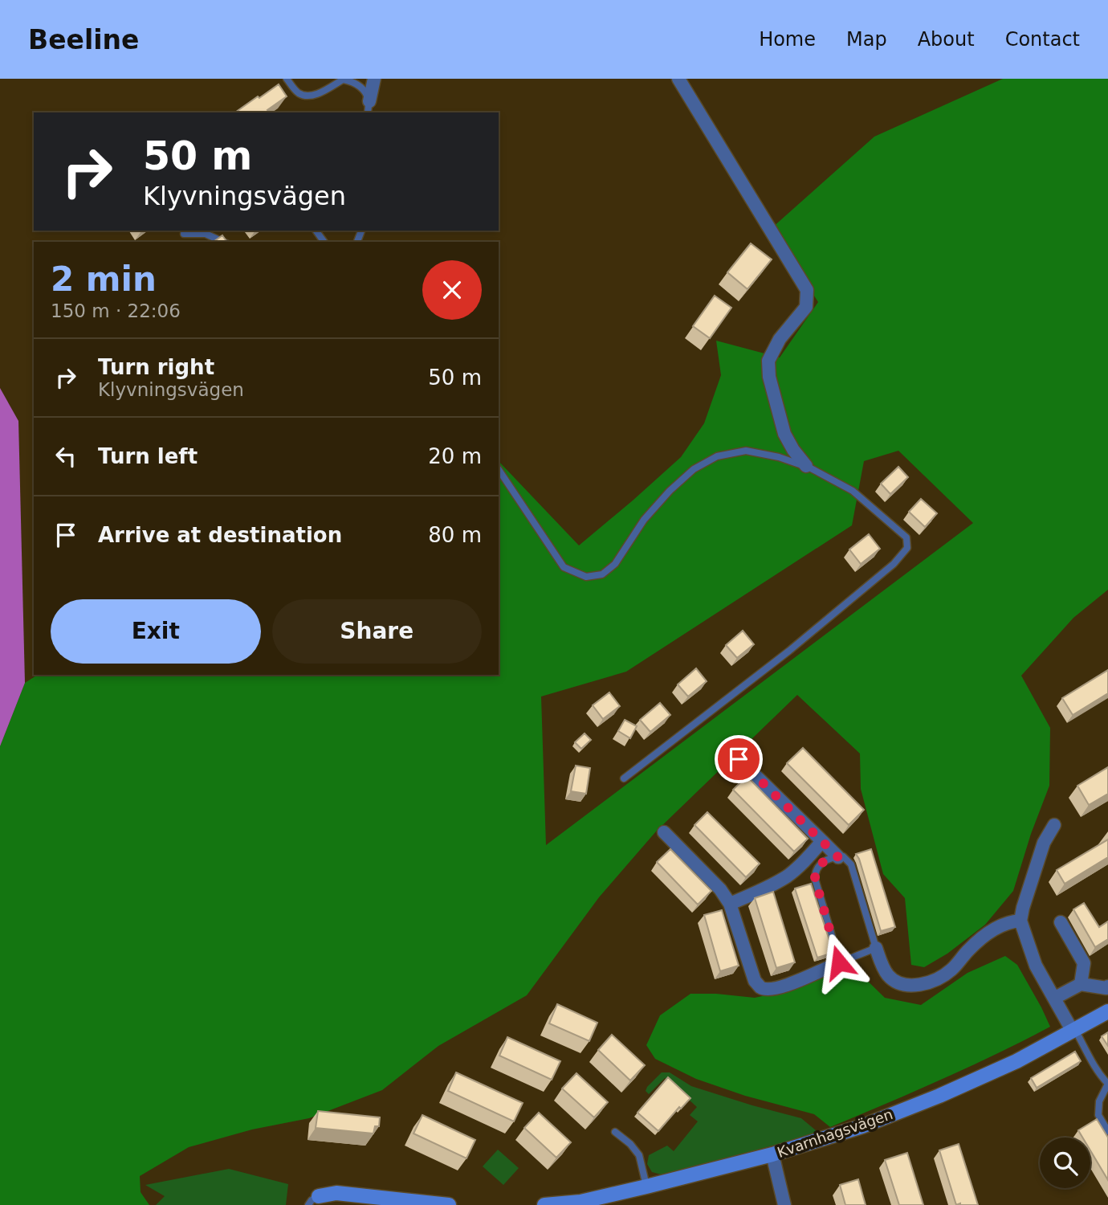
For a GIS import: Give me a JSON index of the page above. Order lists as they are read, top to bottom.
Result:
{
  "streets": {
    "street": ["Kvarnhagsvägen"]
  },
  "page": {
    "header": "Beeline",
    "nav": [
      "Home",
      "Map",
      "About",
      "Contact"
    ],
    "turn": ["50 m", "Klyvningsvägen"],
    "heading": ["2 min", "150 m · 22:06"],
    "list": [
      {
        "name": "Turn right",
        "note": "Klyvningsvägen",
        "value": "50 m"
      },
      {
        "name": "Turn left",
        "value": "20 m"
      },
      {
        "name": "Arrive at destination",
        "value": "80 m"
      }
    ],
    "buttons": ["Exit", "Share"]
  }
}
